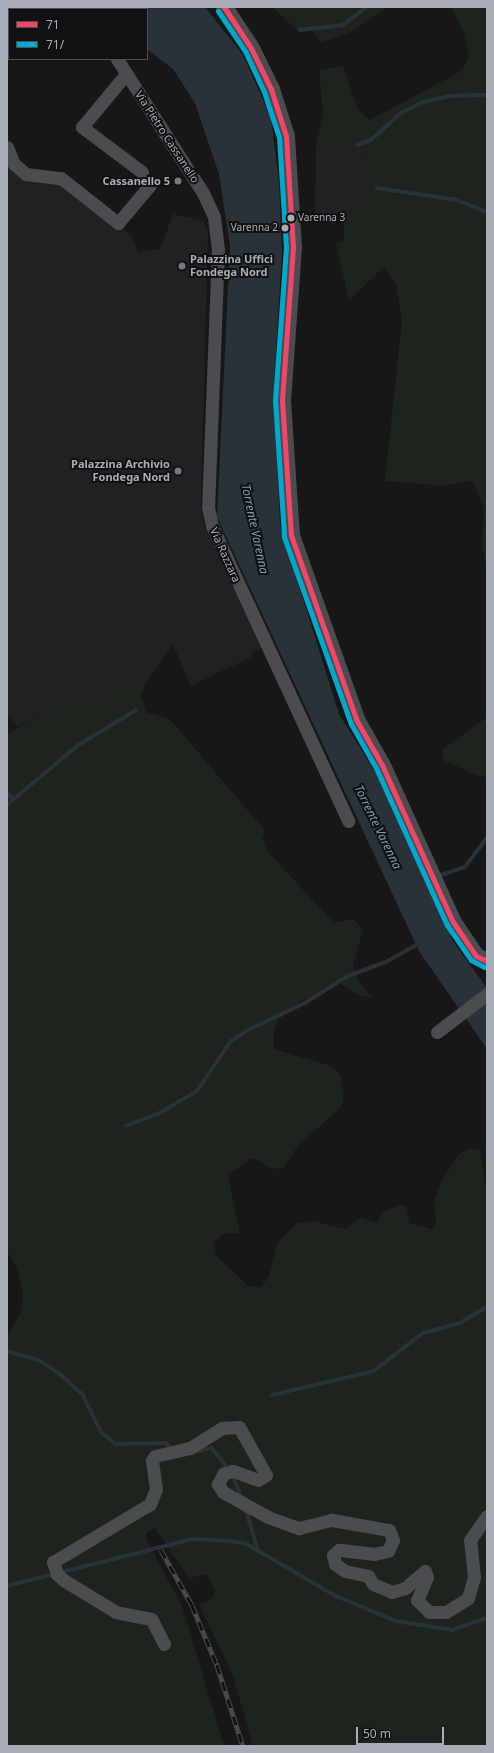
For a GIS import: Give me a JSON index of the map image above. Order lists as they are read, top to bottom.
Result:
{
  "streets": {
    "street": ["Via Pietro Cassanello", "Via Razzara"]
  },
  "crossings": [
    ["Via Pietro Cassanello", "Via Razzara"]
  ],
  "water": ["Torrente Varenna"],
  "places": [
    "Cassanello 5",
    "Varenna 3",
    "Varenna 2",
    "Palazzina Uffici Fondega Nord",
    "Palazzina Archivio Fondega Nord"
  ],
  "lines": ["transit line 71", "transit line 71/"],
  "legend": ["71", "71/"],
  "scale_bar": "50 m"
}
